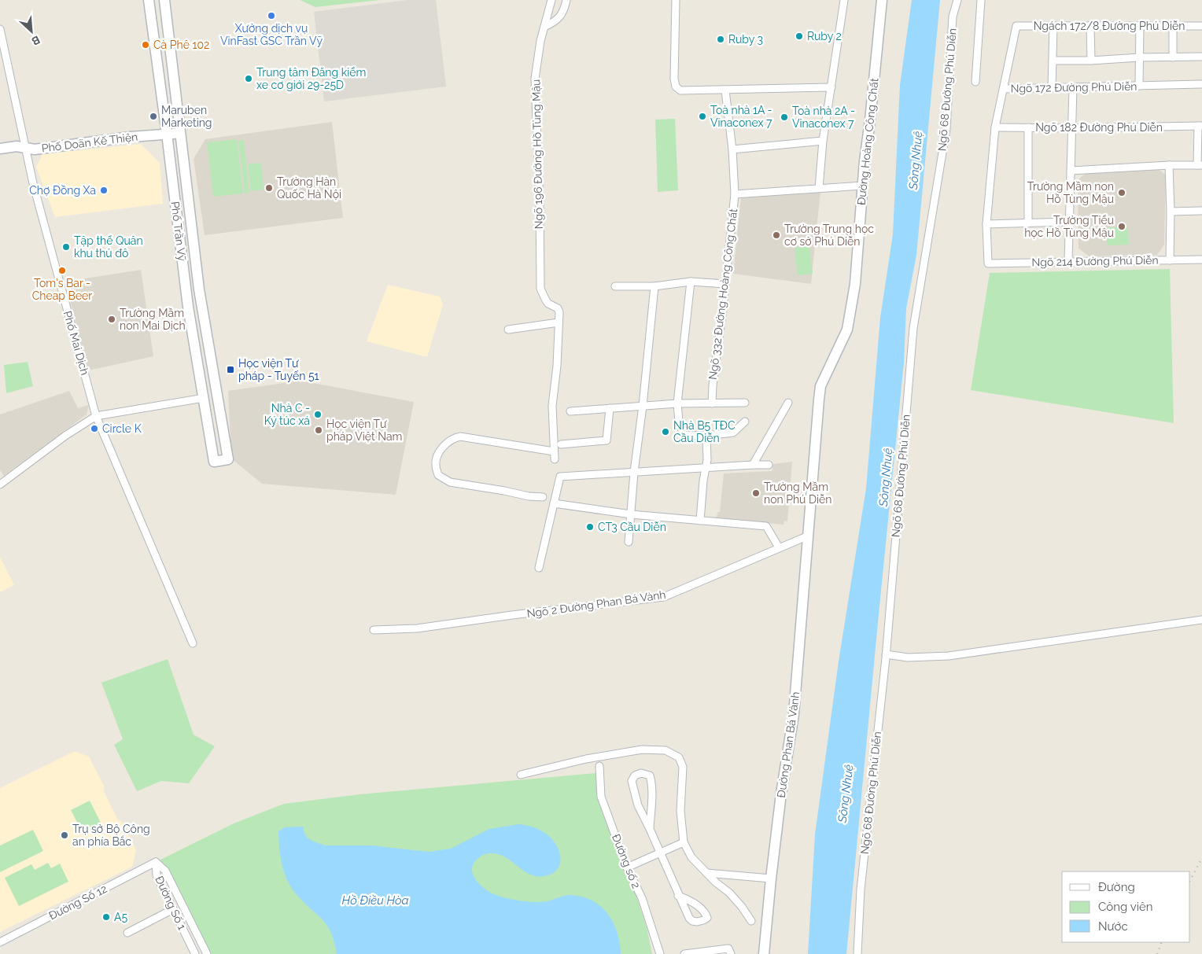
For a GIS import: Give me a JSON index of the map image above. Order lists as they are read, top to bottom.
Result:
{
  "streets": {
    "street": [
      "Ngách 172/8 Đường Phú Diễn",
      "Ngõ 172 Đường Phú Diễn",
      "Ngõ 68 Đường Phú Diễn",
      "Ngõ 182 Đường Phú Diễn",
      "Đường Hoàng Công Chất",
      "Phố Doãn Kế Thiện",
      "Ngõ 196 Đường Hồ Tùng Mậu",
      "Phố Trần Vỹ",
      "Ngõ 214 Đường Phú Diễn",
      "Ngõ 332 Đường Hoàng Công Chất",
      "Phố Mai Dịch",
      "Ngõ 2 Đường Phan Bá Vành",
      "Đường Phan Bá Vành",
      "Đường số 2",
      "Đường Số 12",
      "Đường Số 1"
    ]
  },
  "crossings": [
    ["Ngách 172/8 Đường Phú Diễn", "Ngõ 172 Đường Phú Diễn"],
    ["Ngõ 172 Đường Phú Diễn", "Ngõ 182 Đường Phú Diễn"],
    ["Ngõ 172 Đường Phú Diễn", "Ngõ 214 Đường Phú Diễn"],
    ["Đường Hoàng Công Chất", "Ngõ 332 Đường Hoàng Công Chất"],
    ["Đường Hoàng Công Chất", "Ngõ 2 Đường Phan Bá Vành"],
    ["Đường Hoàng Công Chất", "Đường Phan Bá Vành"],
    ["Phố Doãn Kế Thiện", "Phố Trần Vỹ"],
    ["Phố Doãn Kế Thiện", "Phố Mai Dịch"],
    ["Ngõ 2 Đường Phan Bá Vành", "Đường Phan Bá Vành"],
    ["Đường Số 12", "Đường Số 1"]
  ],
  "water": ["Sông Nhuệ", "Hồ Điều Hòa"],
  "places": {
    "other": [
      "Xưởng dịch vụ VinFast GSC Trần Vỹ",
      "Ruby 2",
      "Ruby 3",
      "Cà Phê 102",
      "Trung tâm Đăng kiểm xe cơ giới 29-25D",
      "Maruben Marketing",
      "Toà nhà 1A - Vinaconex 7",
      "Toà nhà 2A - Vinaconex 7",
      "Trường Hàn Quốc Hà Nội",
      "Chợ Đồng Xa",
      "Trường Mầm non Hồ Tùng Mậu",
      "Trường Tiểu học Hồ Tùng Mậu",
      "Trường Trung học cơ sở Phú Diễn",
      "Tập thể Quân khu thủ đô",
      "Tom's Bar - Cheap Beer",
      "Trường Mầm non Mai Dịch",
      "Nhà C - Ký túc xá",
      "Circle K",
      "Học viện Tư pháp Việt Nam",
      "Nhà B5 TĐC Cầu Diễn",
      "Trường Mầm non Phú Diễn",
      "CT3 Cầu Diễn",
      "Trụ sở Bộ Công an phía Bắc",
      "A5"
    ],
    "transit": ["Học viện Tư pháp - Tuyến 51"]
  },
  "legend": ["Đường", "Công viên", "Nước"],
  "north": "bottom right"
}
